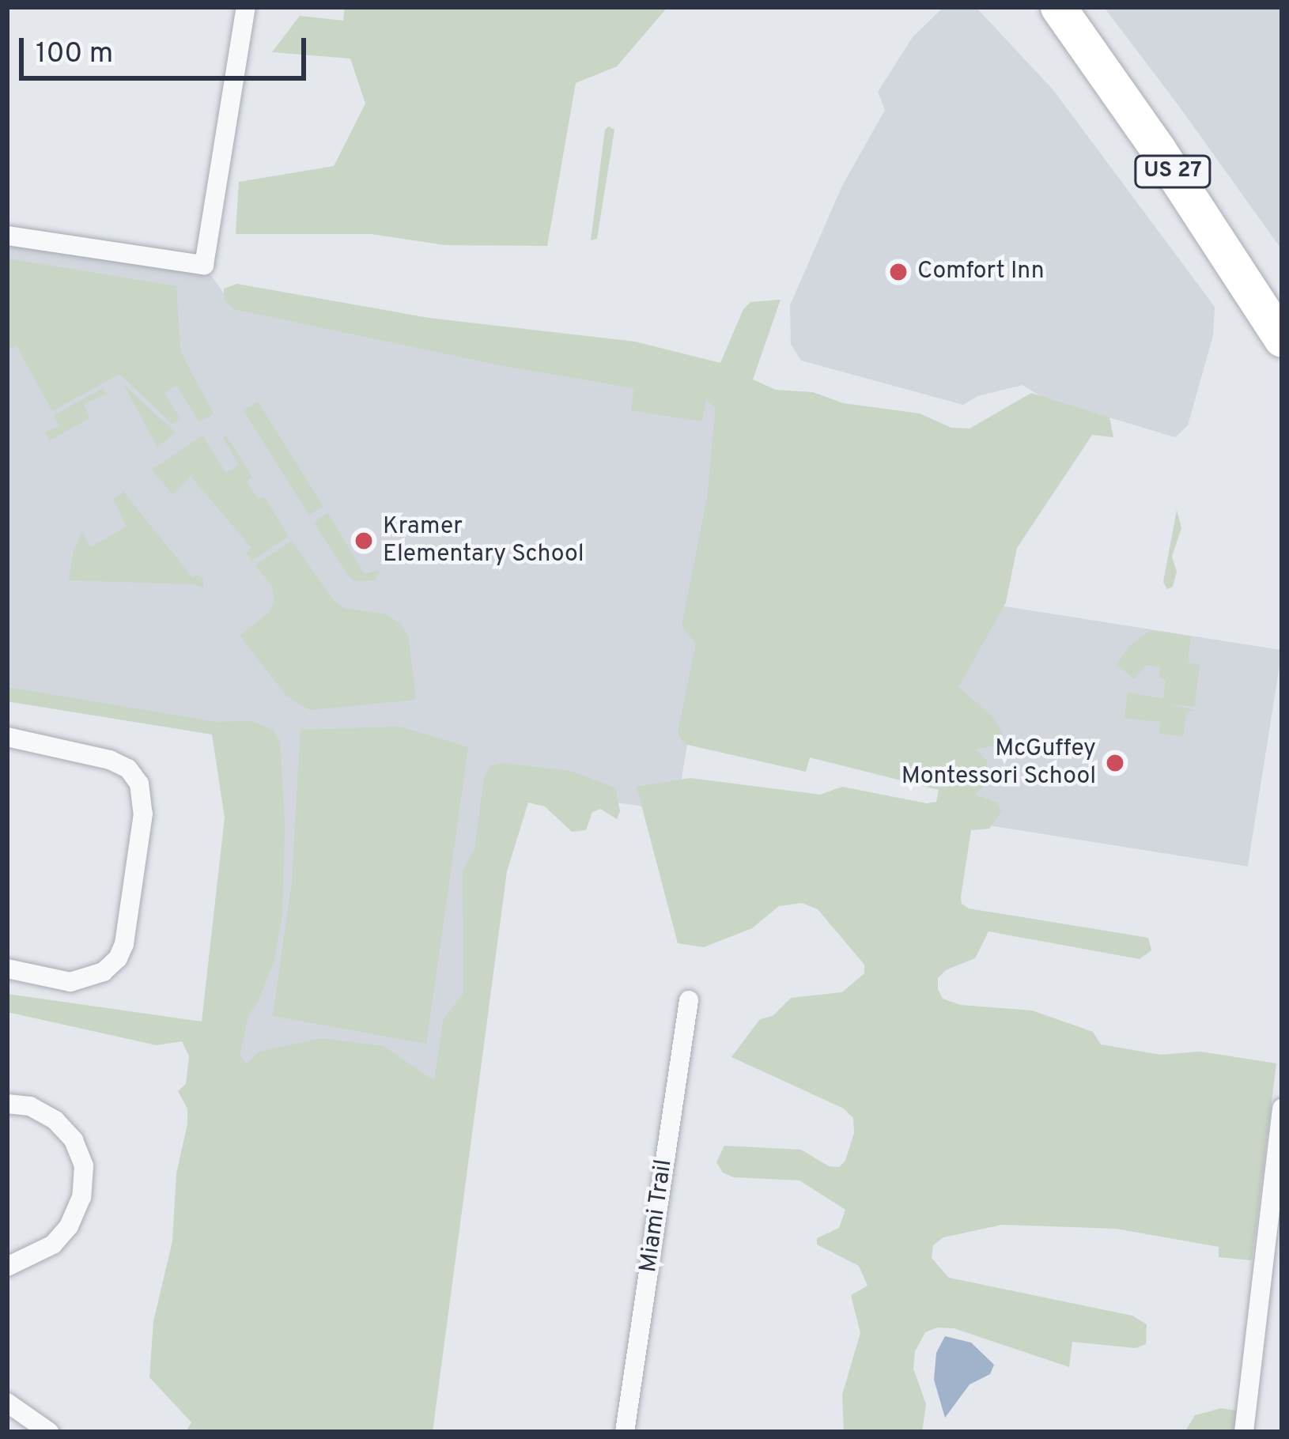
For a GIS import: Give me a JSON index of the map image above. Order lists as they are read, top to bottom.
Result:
{
  "streets": {
    "highway": ["US 27"],
    "street": ["Miami Trail"]
  },
  "places": ["Comfort Inn", "Kramer Elementary School", "McGuffey Montessori School"],
  "scale_bar": "100 m"
}
